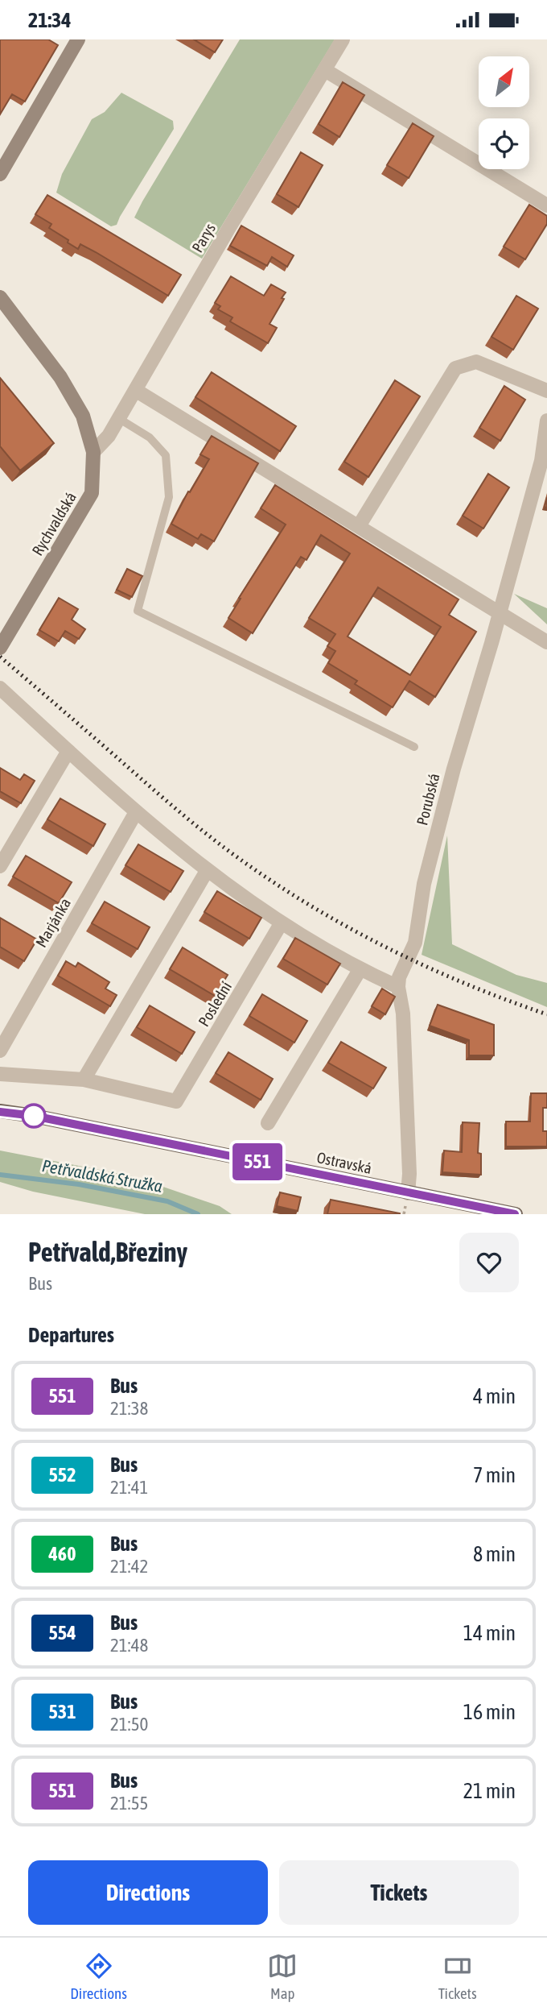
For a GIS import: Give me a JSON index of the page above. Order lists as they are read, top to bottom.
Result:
{
  "streets": {
    "main road": ["Ostravská"],
    "street": [
      "Parys",
      "Rychvaldská",
      "Porubská",
      "Marjánka",
      "Poslední"
    ]
  },
  "crossings": [
    ["Parys", "Rychvaldská"],
    ["Porubská", "Ostravská"]
  ],
  "water": ["Petřvaldská Stružka"],
  "lines": ["bus line 551"],
  "north": "top right",
  "page": {
    "status": "21:34",
    "on_map": "551",
    "heading": [
      ["Petřvald,Březiny", "Bus"],
      "Departures"
    ],
    "list": [
      {
        "mark": "551",
        "name": "Bus",
        "note": "21:38",
        "value": "4 min"
      },
      {
        "mark": "552",
        "name": "Bus",
        "note": "21:41",
        "value": "7 min"
      },
      {
        "mark": "460",
        "name": "Bus",
        "note": "21:42",
        "value": "8 min"
      },
      {
        "mark": "554",
        "name": "Bus",
        "note": "21:48",
        "value": "14 min"
      },
      {
        "mark": "531",
        "name": "Bus",
        "note": "21:50",
        "value": "16 min"
      },
      {
        "mark": "551",
        "name": "Bus",
        "note": "21:55",
        "value": "21 min"
      }
    ],
    "buttons": ["Directions", "Tickets"],
    "tabs": ["Directions", "Map", "Tickets"]
  }
}
